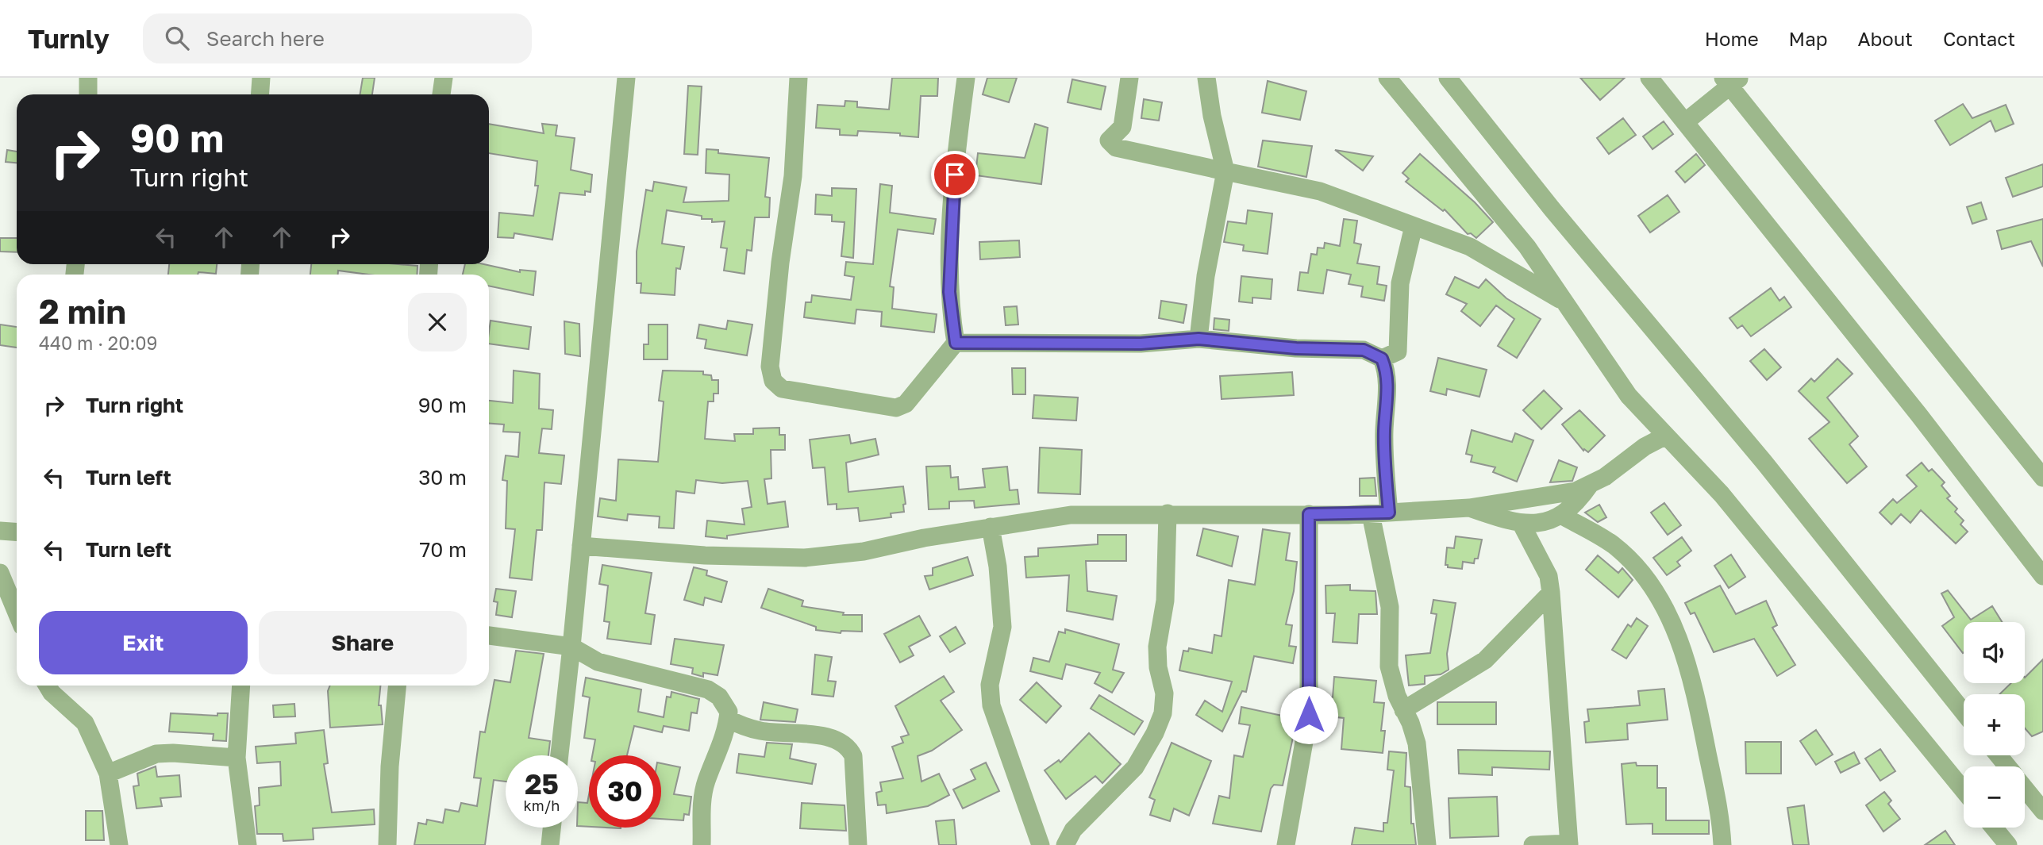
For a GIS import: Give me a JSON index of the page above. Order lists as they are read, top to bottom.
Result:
{
  "page": {
    "header": "Turnly",
    "search": "Search here",
    "nav": [
      "Home",
      "Map",
      "About",
      "Contact"
    ],
    "turn": ["90 m", "Turn right"],
    "heading": ["2 min", "440 m · 20:09"],
    "list": [
      {
        "name": "Turn right",
        "value": "90 m"
      },
      {
        "name": "Turn left",
        "value": "30 m"
      },
      {
        "name": "Turn left",
        "value": "70 m"
      }
    ],
    "buttons": ["Exit", "Share"],
    "map_buttons": ["+", "−"],
    "speed": "25 km/h",
    "limit": "30"
  }
}
